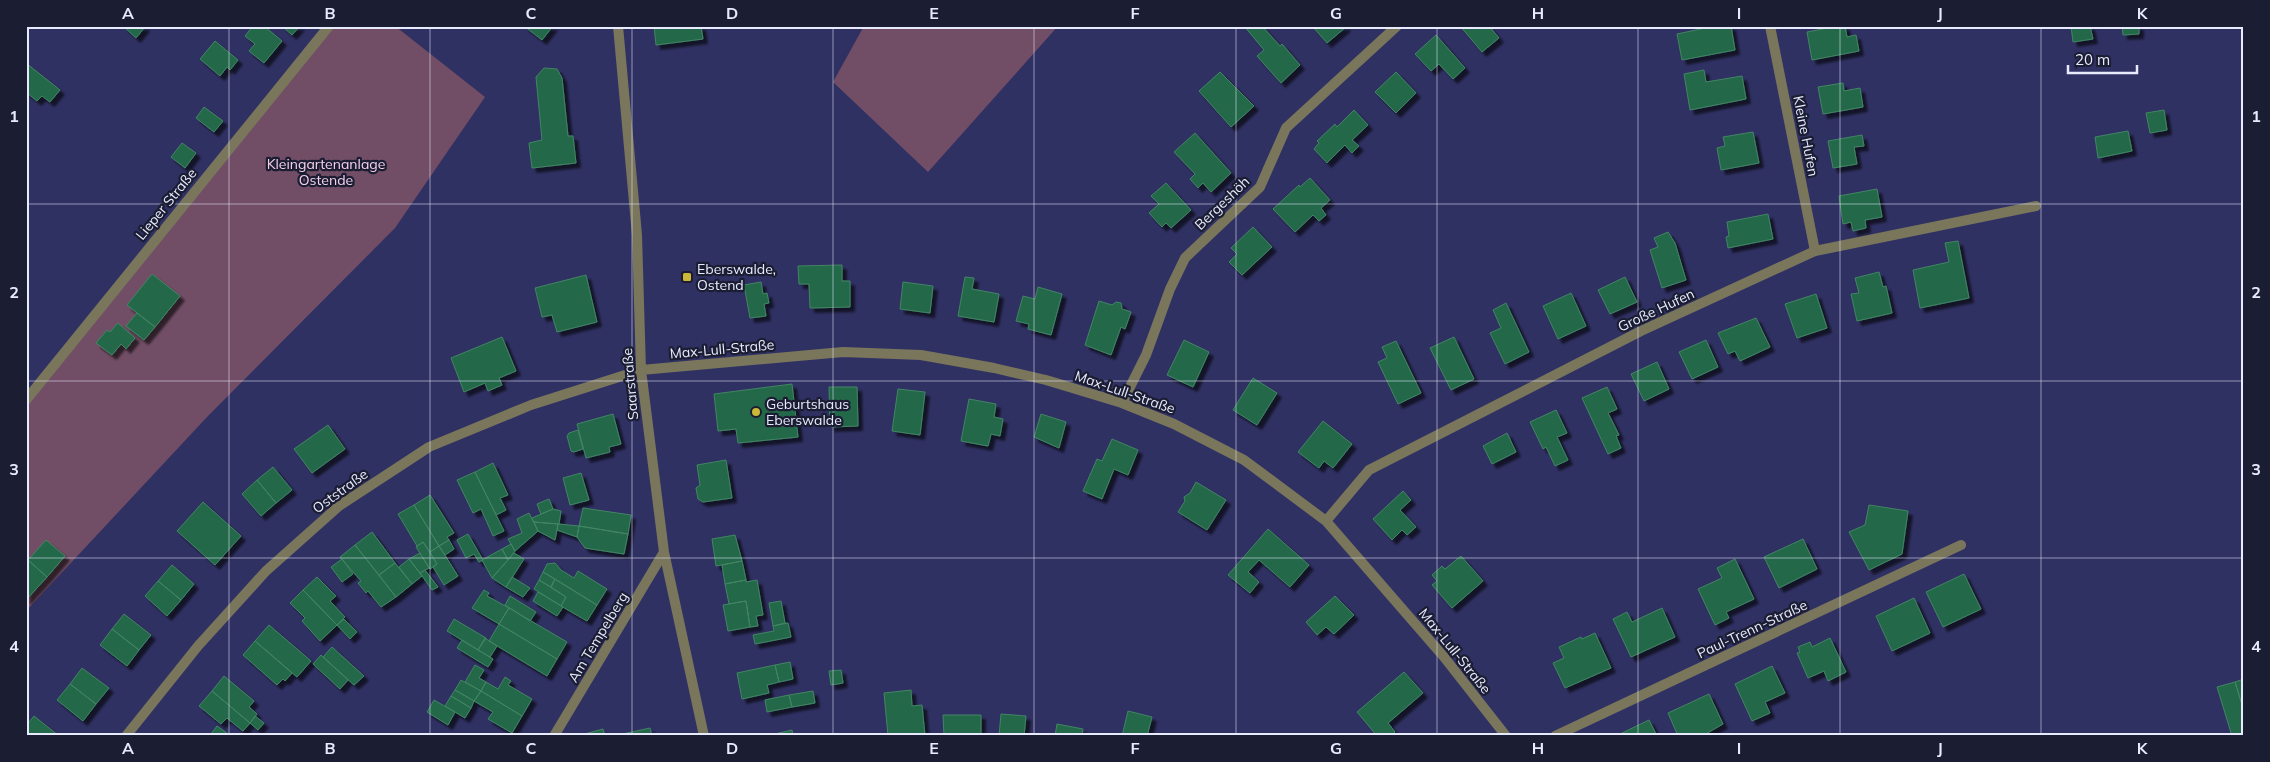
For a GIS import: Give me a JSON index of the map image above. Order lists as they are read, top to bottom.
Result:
{
  "streets": {
    "street": [
      "Kleine Hufen",
      "Bergeshöh",
      "Lieper Straße",
      "Große Hufen",
      "Max-Lull-Straße",
      "Saarstraße",
      "Oststraße",
      "Paul-Trenn-Straße",
      "Am Tempelberg"
    ]
  },
  "crossings": [
    ["Kleine Hufen", "Große Hufen"],
    ["Bergeshöh", "Max-Lull-Straße"],
    ["Große Hufen", "Max-Lull-Straße"],
    ["Max-Lull-Straße", "Saarstraße"],
    ["Max-Lull-Straße", "Oststraße"],
    ["Saarstraße", "Oststraße"],
    ["Saarstraße", "Am Tempelberg"]
  ],
  "parks": ["Kleingartenanlage Ostende"],
  "places": {
    "transit": ["Eberswalde, Ostend"],
    "other": ["Geburtshaus Eberswalde"]
  },
  "scale_bar": "20 m",
  "grid": {
    "columns": [
      "A",
      "B",
      "C",
      "D",
      "E",
      "F",
      "G",
      "H",
      "I",
      "J",
      "K"
    ],
    "rows": [
      "1",
      "2",
      "3",
      "4"
    ]
  }
}
